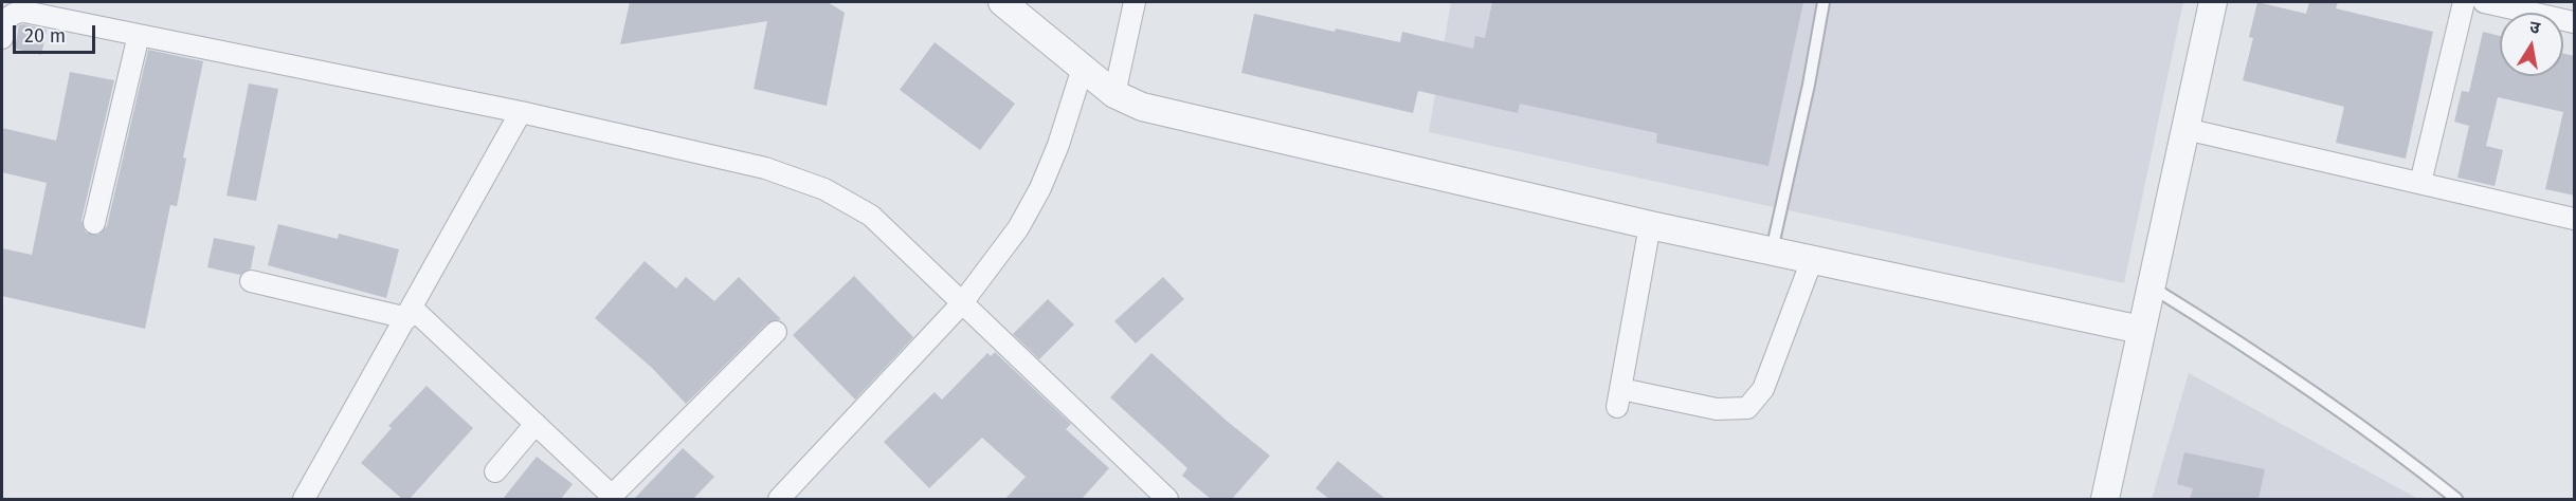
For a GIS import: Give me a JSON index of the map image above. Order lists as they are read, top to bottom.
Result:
{
  "scale_bar": "20 m",
  "north": "top"
}
